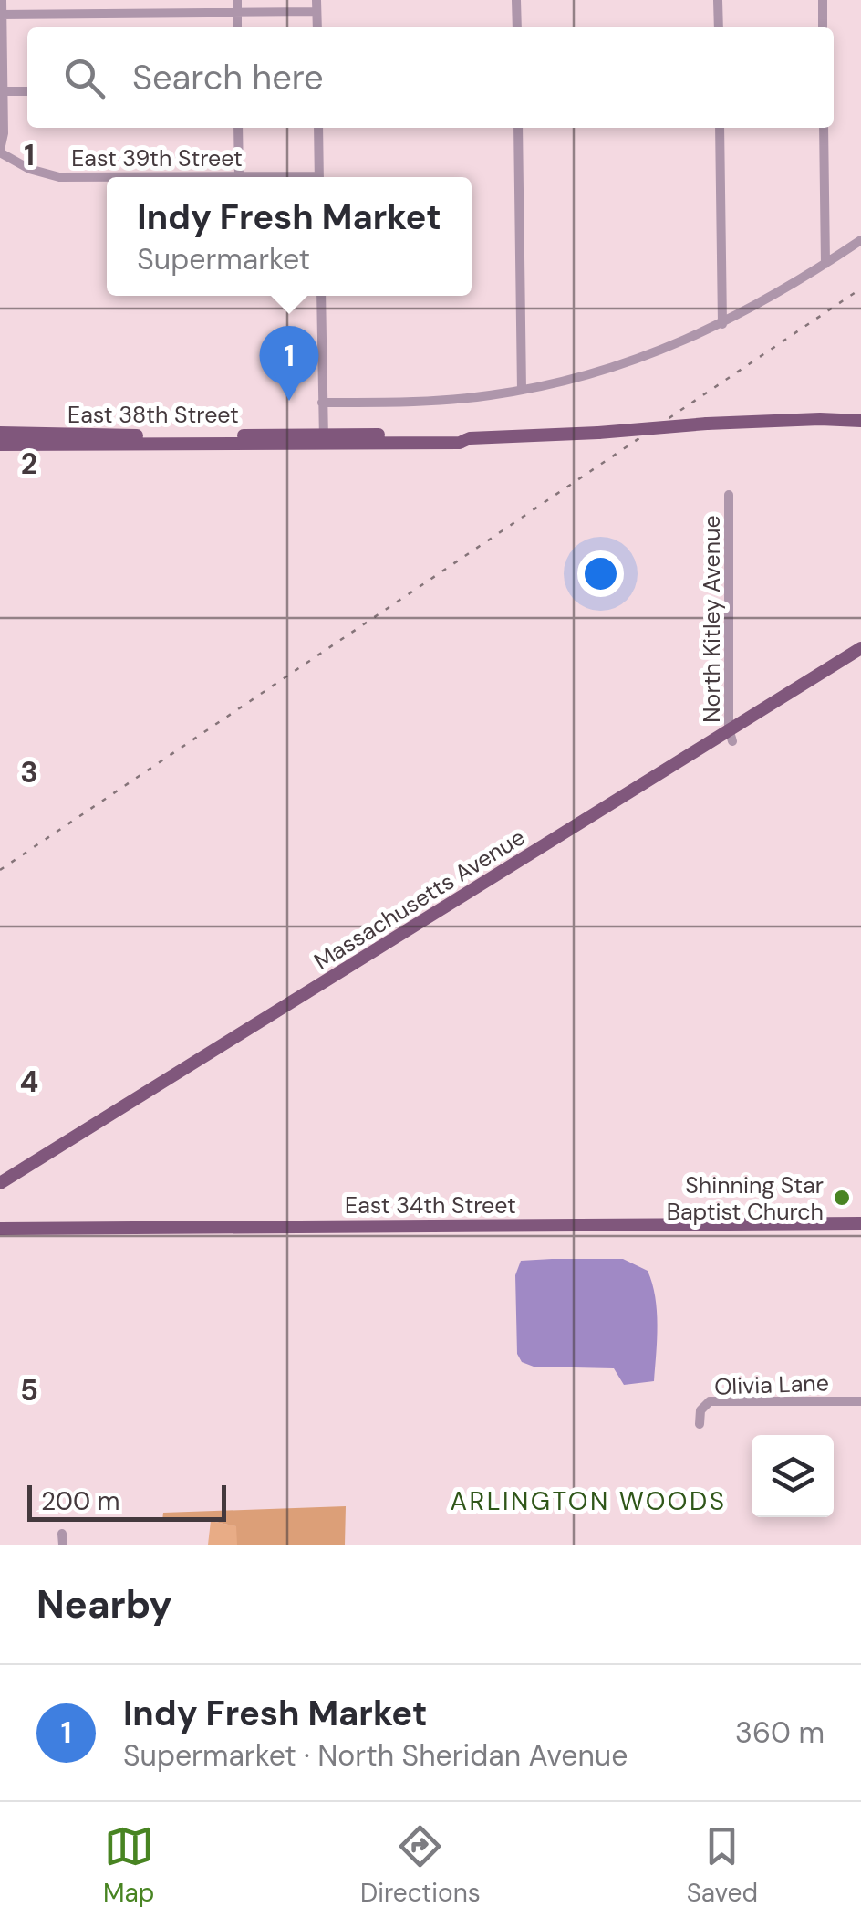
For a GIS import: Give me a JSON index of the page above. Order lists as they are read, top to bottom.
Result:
{
  "streets": {
    "main road": ["East 38th Street", "Massachusetts Avenue", "East 34th Street"],
    "street": ["East 39th Street", "North Kitley Avenue", "Olivia Lane"]
  },
  "crossings": [
    ["North Kitley Avenue", "Massachusetts Avenue"]
  ],
  "districts": ["ARLINGTON WOODS"],
  "places": ["Shinning Star Baptist Church"],
  "scale_bar": "200 m",
  "page": {
    "search": "Search here",
    "popup": ["Indy Fresh Market", "Supermarket"],
    "pins": "1",
    "scale": "200 m",
    "heading": "Nearby",
    "list": [
      {
        "mark": "1",
        "name": "Indy Fresh Market",
        "note": "Supermarket · North Sheridan Avenue",
        "value": "360 m"
      }
    ],
    "nav": ["Map", "Directions", "Saved"]
  },
  "grid": {
    "rows": [
      "1",
      "2",
      "3",
      "4",
      "5"
    ]
  }
}
